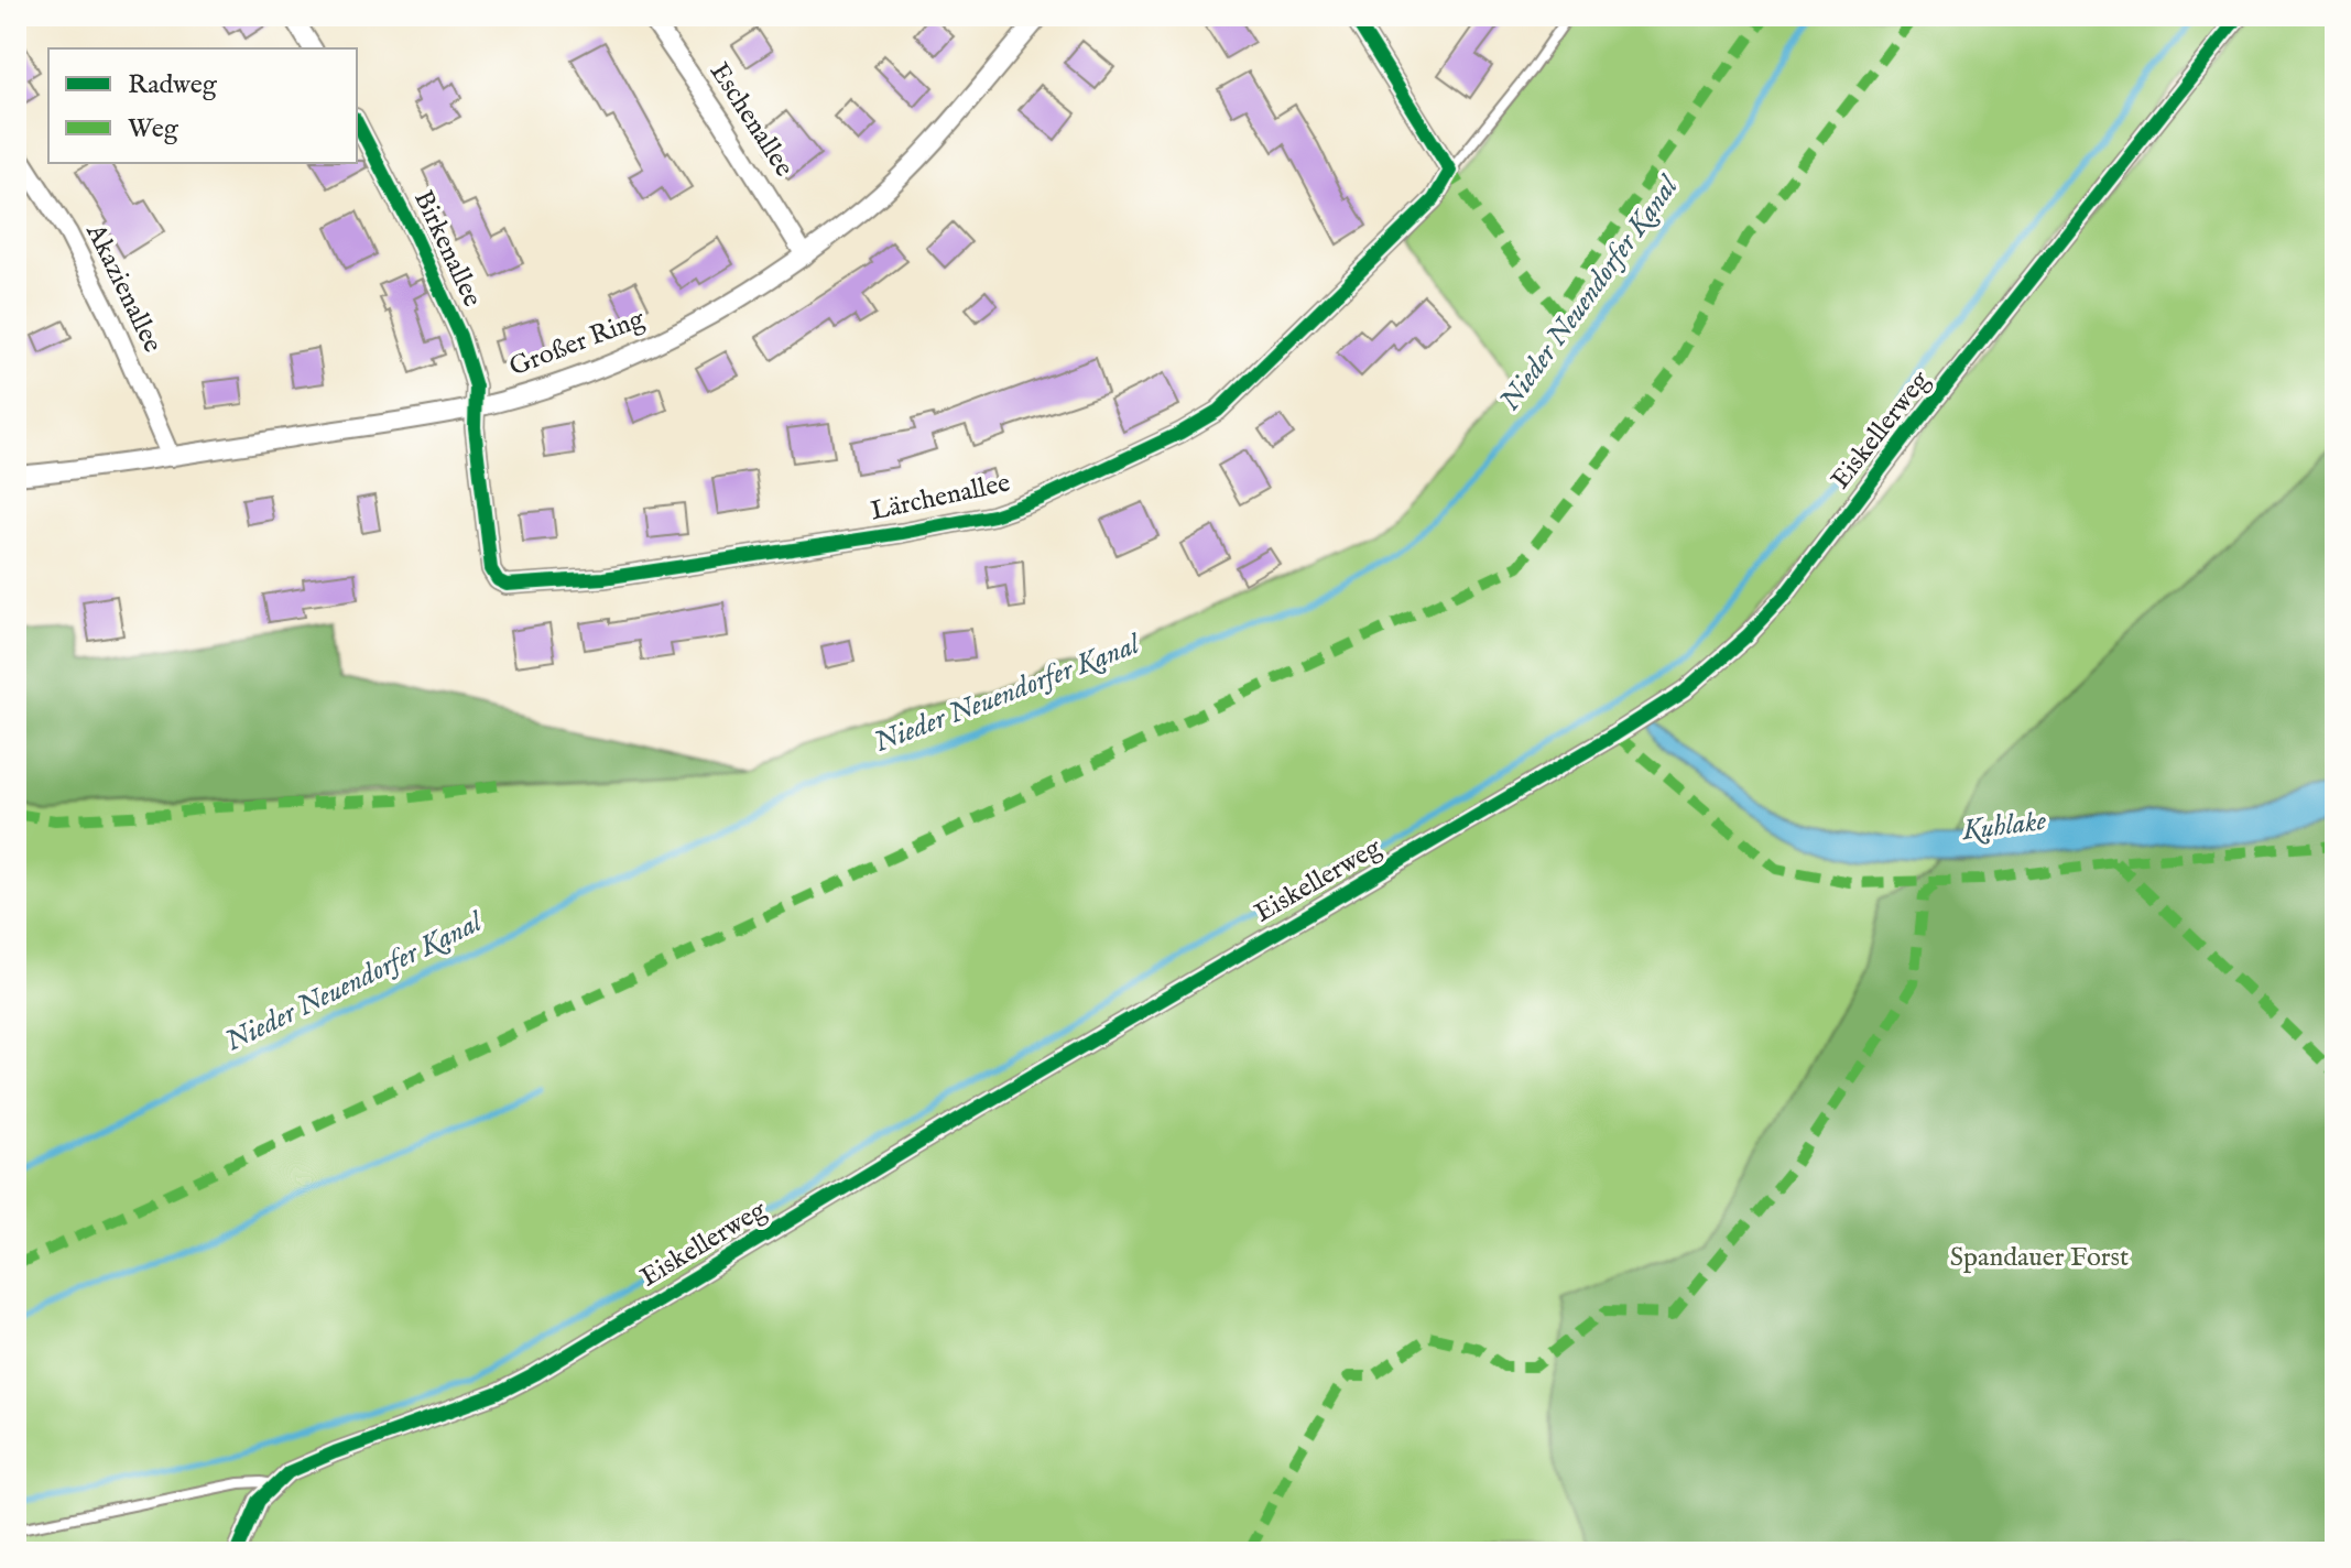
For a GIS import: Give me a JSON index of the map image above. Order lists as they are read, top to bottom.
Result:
{
  "streets": {
    "street": [
      "Eschenallee",
      "Birkenallee",
      "Akazienallee",
      "Großer Ring",
      "Eiskellerweg",
      "Lärchenallee"
    ]
  },
  "crossings": [
    ["Eschenallee", "Großer Ring"],
    ["Birkenallee", "Großer Ring"],
    ["Birkenallee", "Lärchenallee"],
    ["Akazienallee", "Großer Ring"],
    ["Großer Ring", "Lärchenallee"]
  ],
  "water": ["Nieder Neuendorfer Kanal", "Kuhlake"],
  "parks": ["Spandauer Forst"],
  "legend": ["Radweg", "Weg"]
}
